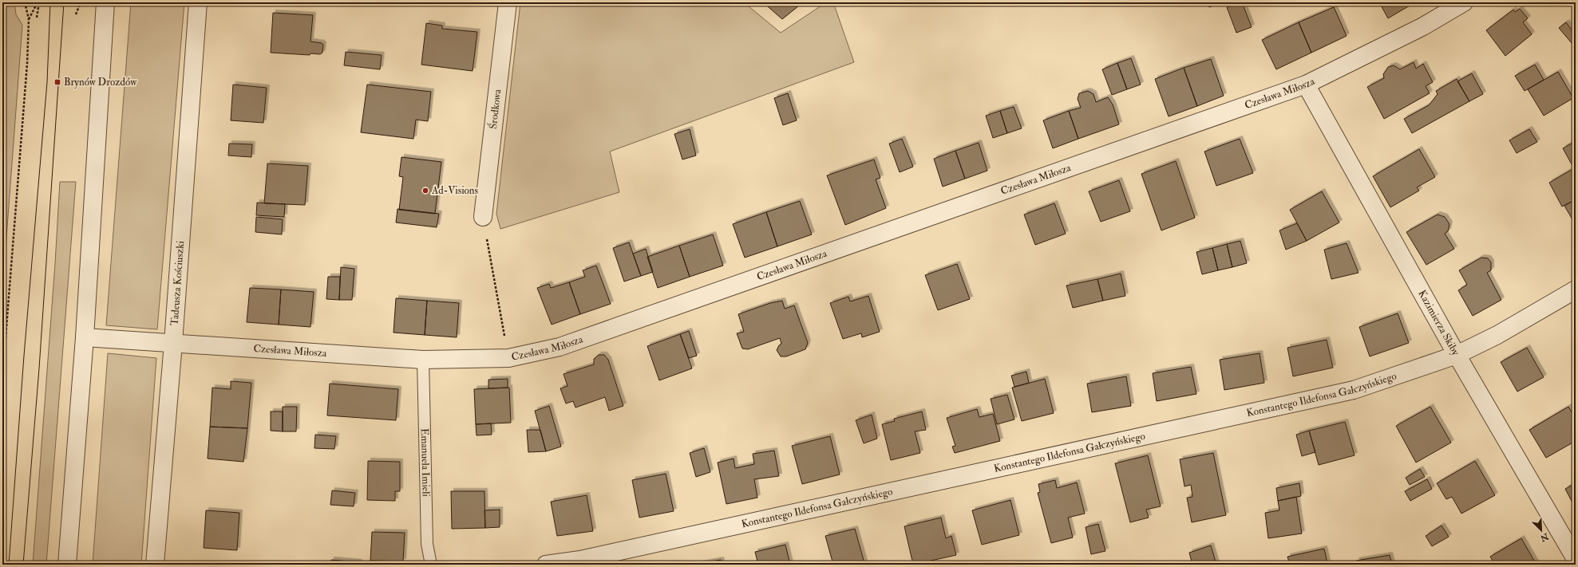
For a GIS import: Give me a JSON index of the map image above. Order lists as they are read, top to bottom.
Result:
{
  "streets": {
    "street": [
      "Czesława Miłosza",
      "Środkowa",
      "Tadeusza Kościuszki",
      "Kazimierza Skiby",
      "Konstantego Ildefonsa Gałczyńskiego"
    ],
    "lane": ["Emanuela Imieli"]
  },
  "crossings": [
    ["Czesława Miłosza", "Tadeusza Kościuszki"],
    ["Czesława Miłosza", "Kazimierza Skiby"],
    ["Czesława Miłosza", "Emanuela Imieli"],
    ["Kazimierza Skiby", "Konstantego Ildefonsa Gałczyńskiego"]
  ],
  "places": {
    "transit": ["Brynów Drozdów"],
    "other": ["Ad-Visions"]
  },
  "north": "bottom right"
}
